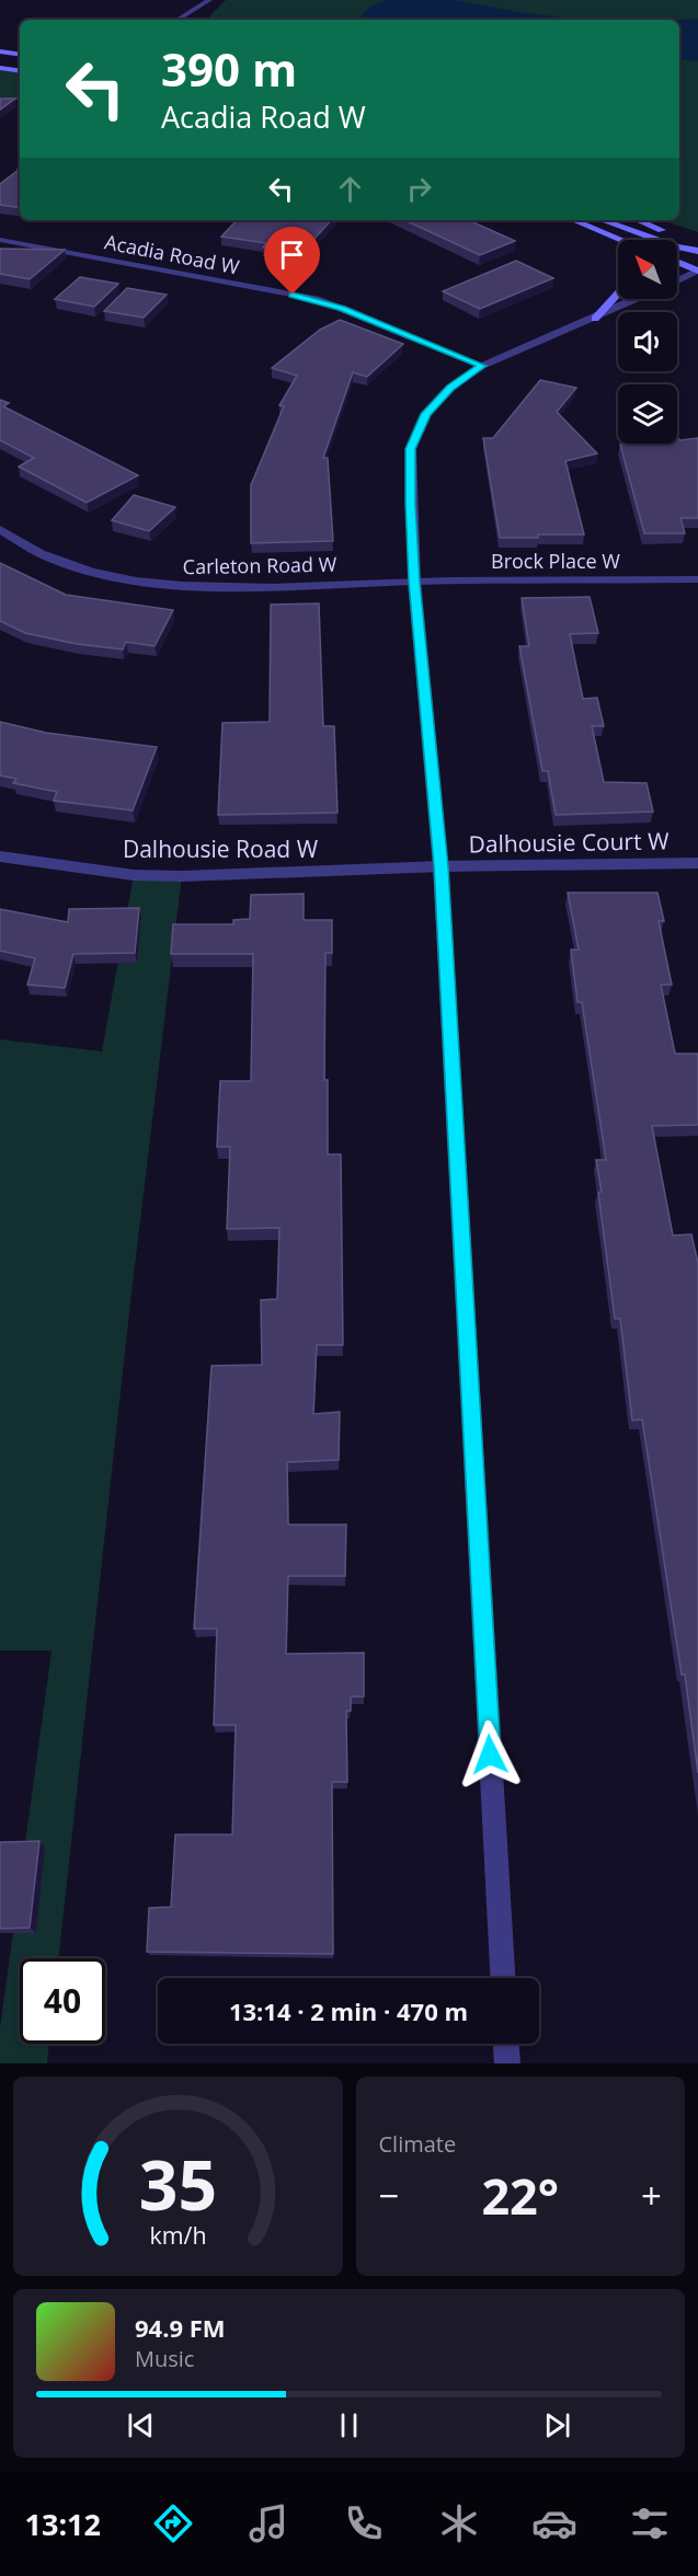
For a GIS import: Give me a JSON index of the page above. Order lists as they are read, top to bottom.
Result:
{
  "streets": {
    "street": [
      "Acadia Road W",
      "Brock Place W",
      "Carleton Road W",
      "Dalhousie Court W",
      "Dalhousie Road W"
    ]
  },
  "crossings": [
    ["Brock Place W", "Carleton Road W"],
    ["Dalhousie Court W", "Dalhousie Road W"]
  ],
  "north": "top left",
  "page": {
    "turn": ["390 m", "Acadia Road W"],
    "limit": "40",
    "trip": "13:14 · 2 min · 470 m",
    "tile": "Climate",
    "heat": ["−", "22°", "+"],
    "song": ["94.9 FM", "Music"],
    "tabs": "13:12",
    "gauge": ["35", "km/h"]
  }
}
